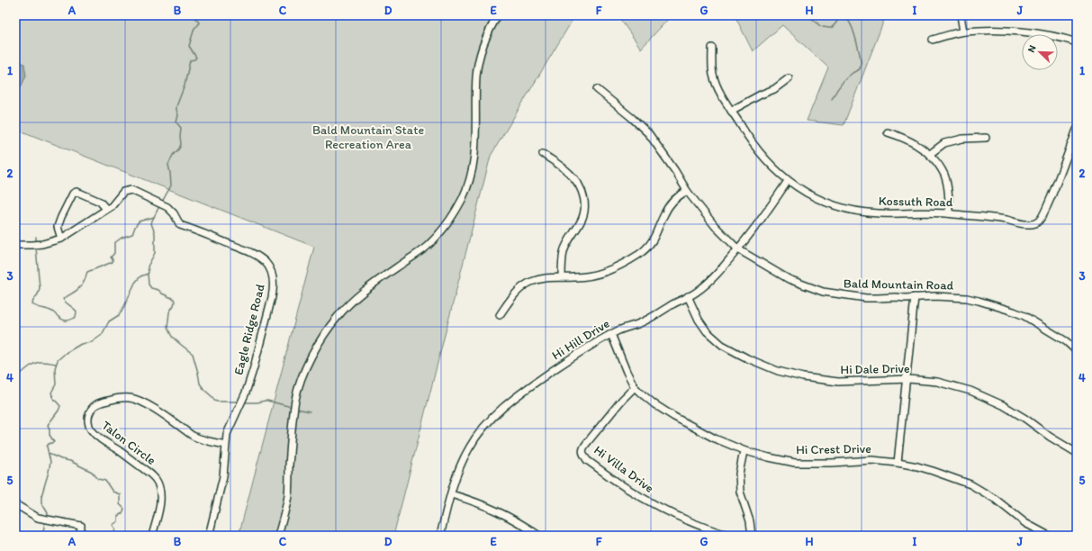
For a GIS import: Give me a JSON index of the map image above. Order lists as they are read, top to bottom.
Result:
{
  "streets": {
    "street": [
      "Kossuth Road",
      "Bald Mountain Road",
      "Eagle Ridge Road",
      "Hi Hill Drive",
      "Hi Dale Drive",
      "Talon Circle",
      "Hi Crest Drive",
      "Hi Villa Drive"
    ]
  },
  "crossings": [
    ["Kossuth Road", "Hi Hill Drive"],
    ["Bald Mountain Road", "Hi Hill Drive"],
    ["Eagle Ridge Road", "Talon Circle"],
    ["Hi Hill Drive", "Hi Dale Drive"],
    ["Hi Hill Drive", "Hi Crest Drive"],
    ["Hi Crest Drive", "Hi Villa Drive"]
  ],
  "parks": ["Bald Mountain State Recreation Area"],
  "north": "top left",
  "grid": {
    "columns": [
      "A",
      "B",
      "C",
      "D",
      "E",
      "F",
      "G",
      "H",
      "I",
      "J"
    ],
    "rows": [
      "1",
      "2",
      "3",
      "4",
      "5"
    ]
  }
}
